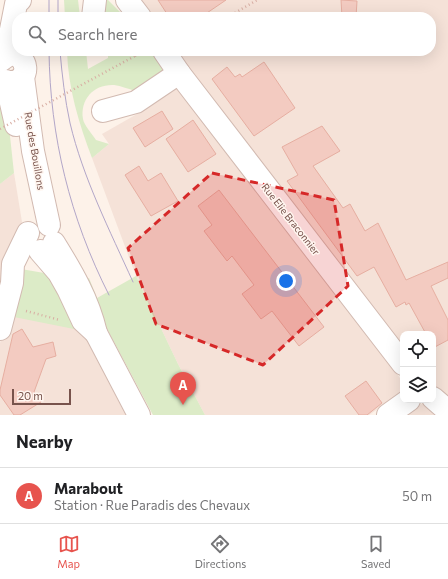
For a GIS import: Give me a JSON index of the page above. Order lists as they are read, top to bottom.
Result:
{
  "streets": {
    "street": ["Rue des Bouillons", "Rue Elie Braconnier"]
  },
  "scale_bar": "20 m",
  "page": {
    "search": "Search here",
    "pins": "A",
    "scale": "20 m",
    "heading": "Nearby",
    "list": [
      {
        "mark": "A",
        "name": "Marabout",
        "note": "Station · Rue Paradis des Chevaux",
        "value": "50 m"
      }
    ],
    "nav": ["Map", "Directions", "Saved"]
  }
}
